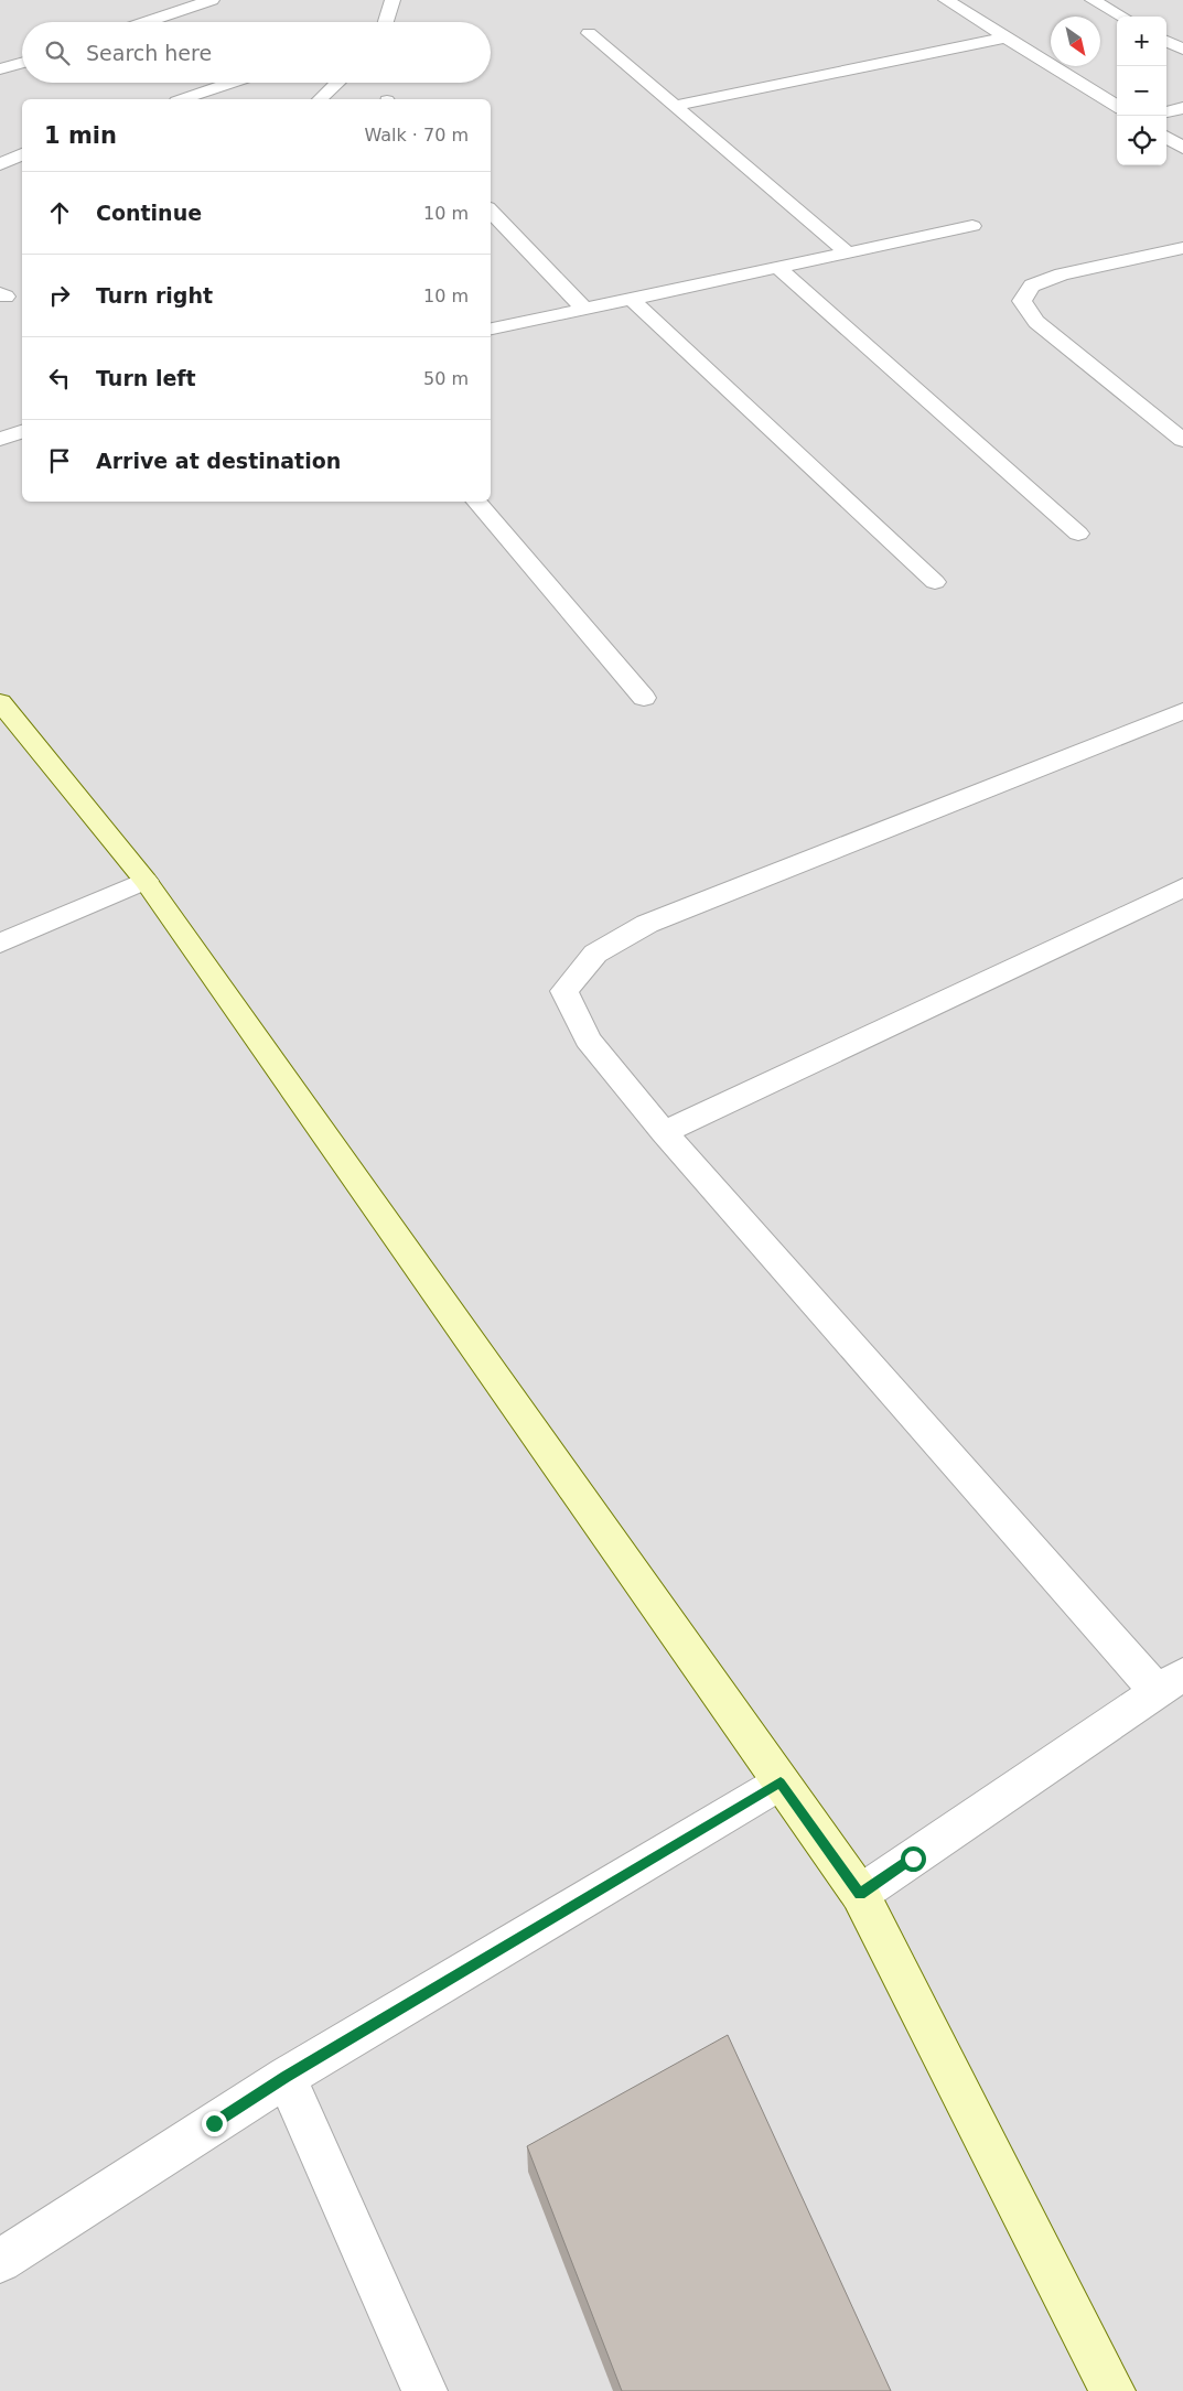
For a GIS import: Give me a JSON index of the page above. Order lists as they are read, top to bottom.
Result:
{
  "north": "bottom right",
  "page": {
    "map_buttons": ["+", "−"],
    "search": "Search here",
    "heading": ["1 min", "Walk · 70 m"],
    "list": [
      ["Continue", "10 m"],
      ["Turn right", "10 m"],
      ["Turn left", "50 m"],
      "Arrive at destination"
    ]
  }
}
